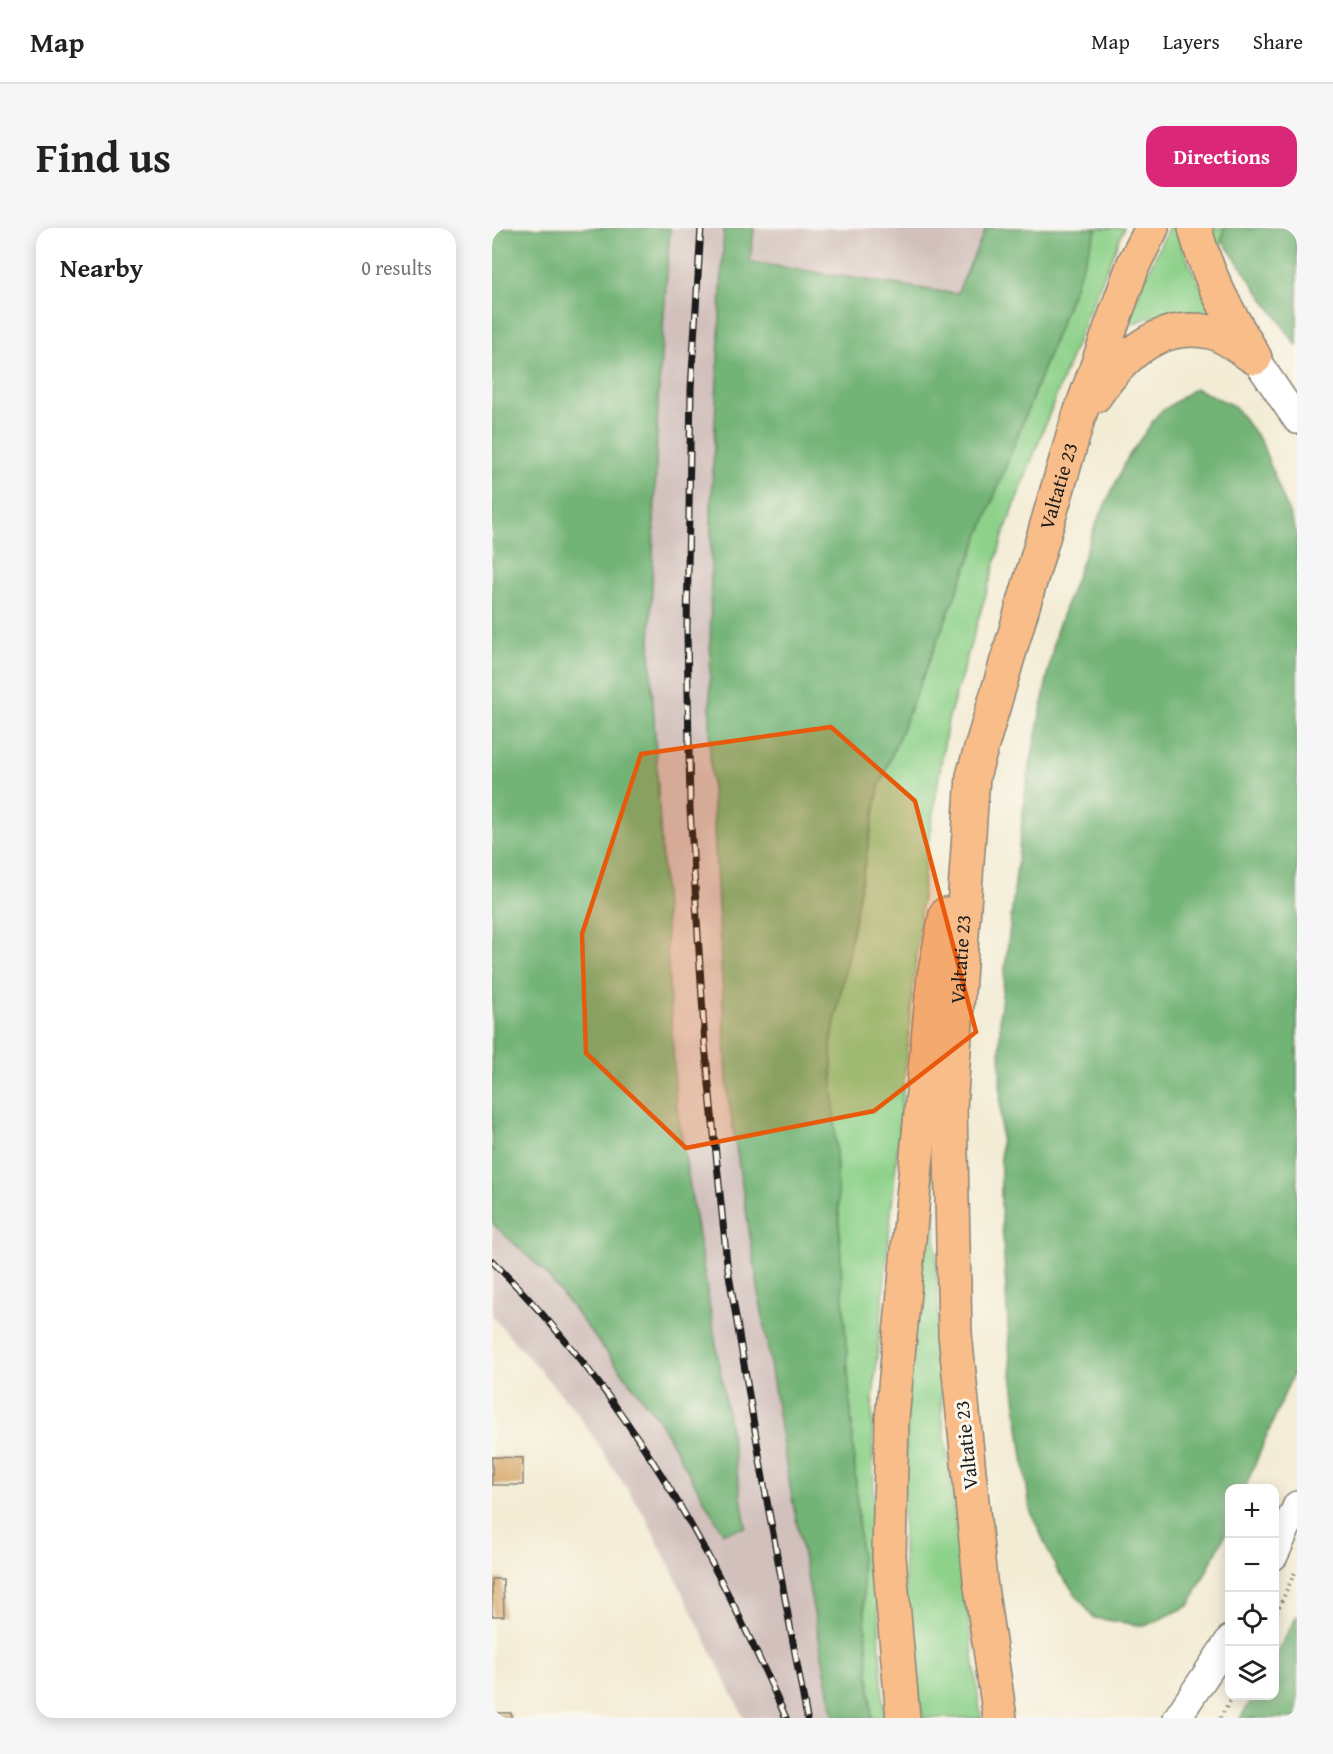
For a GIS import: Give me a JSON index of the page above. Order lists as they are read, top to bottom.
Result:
{
  "streets": {
    "highway": ["Valtatie 23"]
  },
  "page": {
    "header": "Map",
    "nav": ["Map", "Layers", "Share"],
    "title": "Find us",
    "buttons": "Directions",
    "heading": ["Nearby", "0 results"],
    "map_buttons": ["+", "−"]
  }
}
